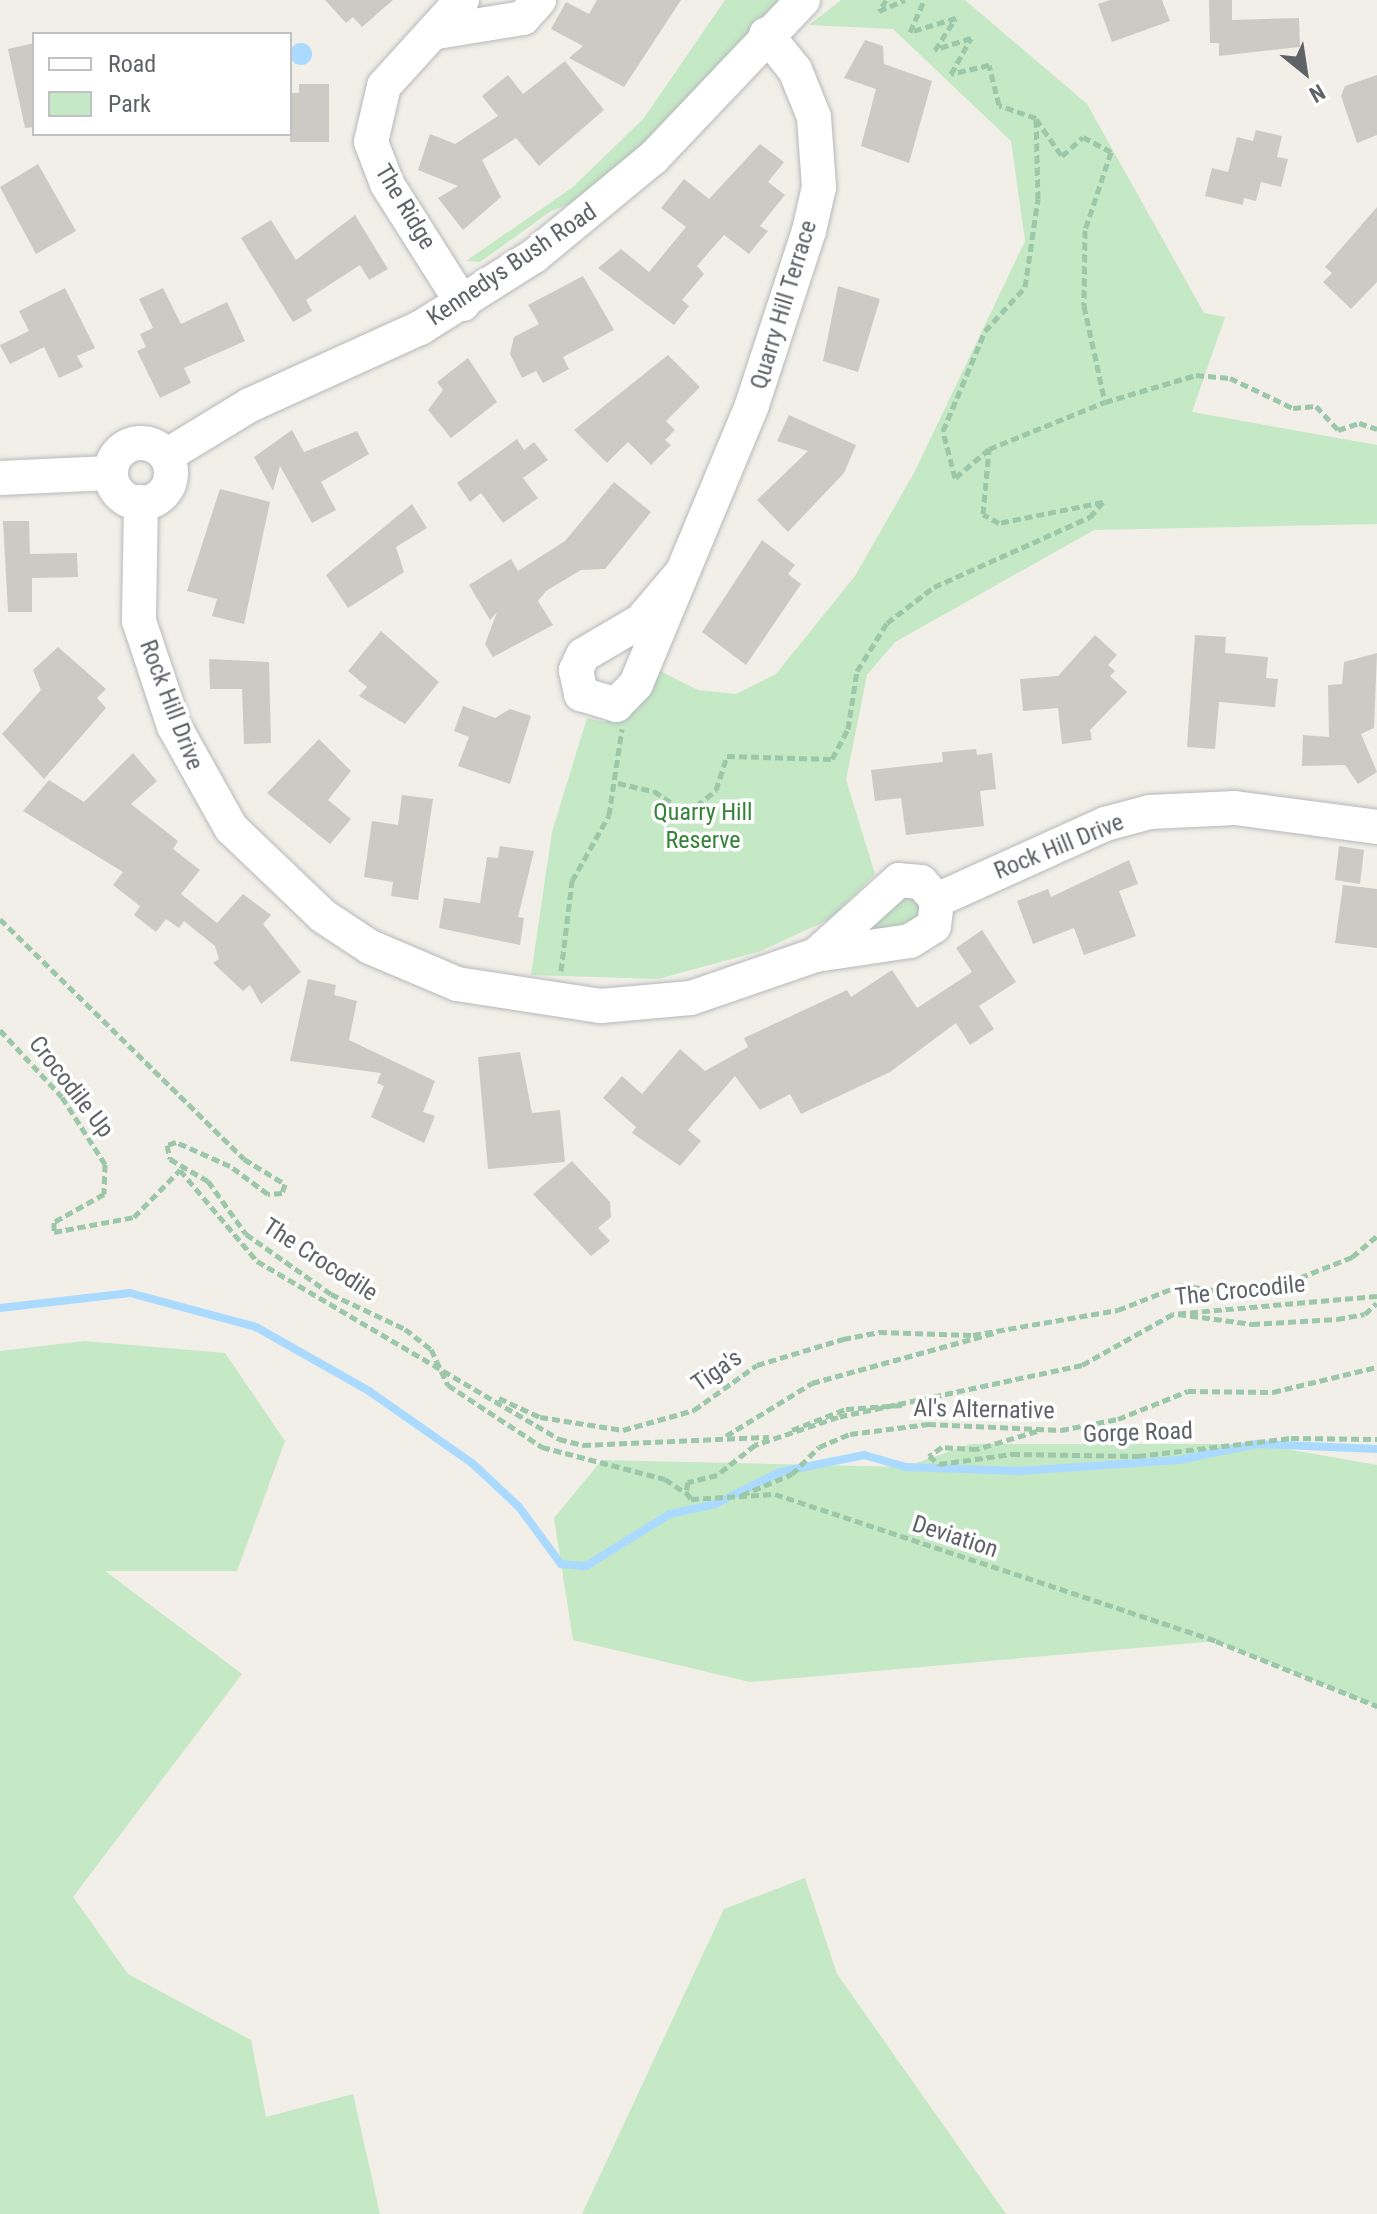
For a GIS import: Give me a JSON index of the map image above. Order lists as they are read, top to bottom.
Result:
{
  "streets": {
    "street": [
      "The Ridge",
      "Kennedys Bush Road",
      "Quarry Hill Terrace",
      "Rock Hill Drive"
    ],
    "path": [
      "Crocodile Up",
      "The Crocodile",
      "Tiga's",
      "Al's Alternative",
      "Gorge Road",
      "Deviation"
    ]
  },
  "crossings": [
    ["The Ridge", "Kennedys Bush Road"],
    ["Kennedys Bush Road", "Quarry Hill Terrace"],
    ["Kennedys Bush Road", "Rock Hill Drive"],
    ["Crocodile Up", "The Crocodile"],
    ["Crocodile Up", "Tiga's"],
    ["The Crocodile", "Deviation"],
    ["Al's Alternative", "Gorge Road"],
    ["Al's Alternative", "Deviation"]
  ],
  "parks": ["Quarry Hill Reserve"],
  "legend": ["Road", "Park"],
  "north": "bottom right"
}
